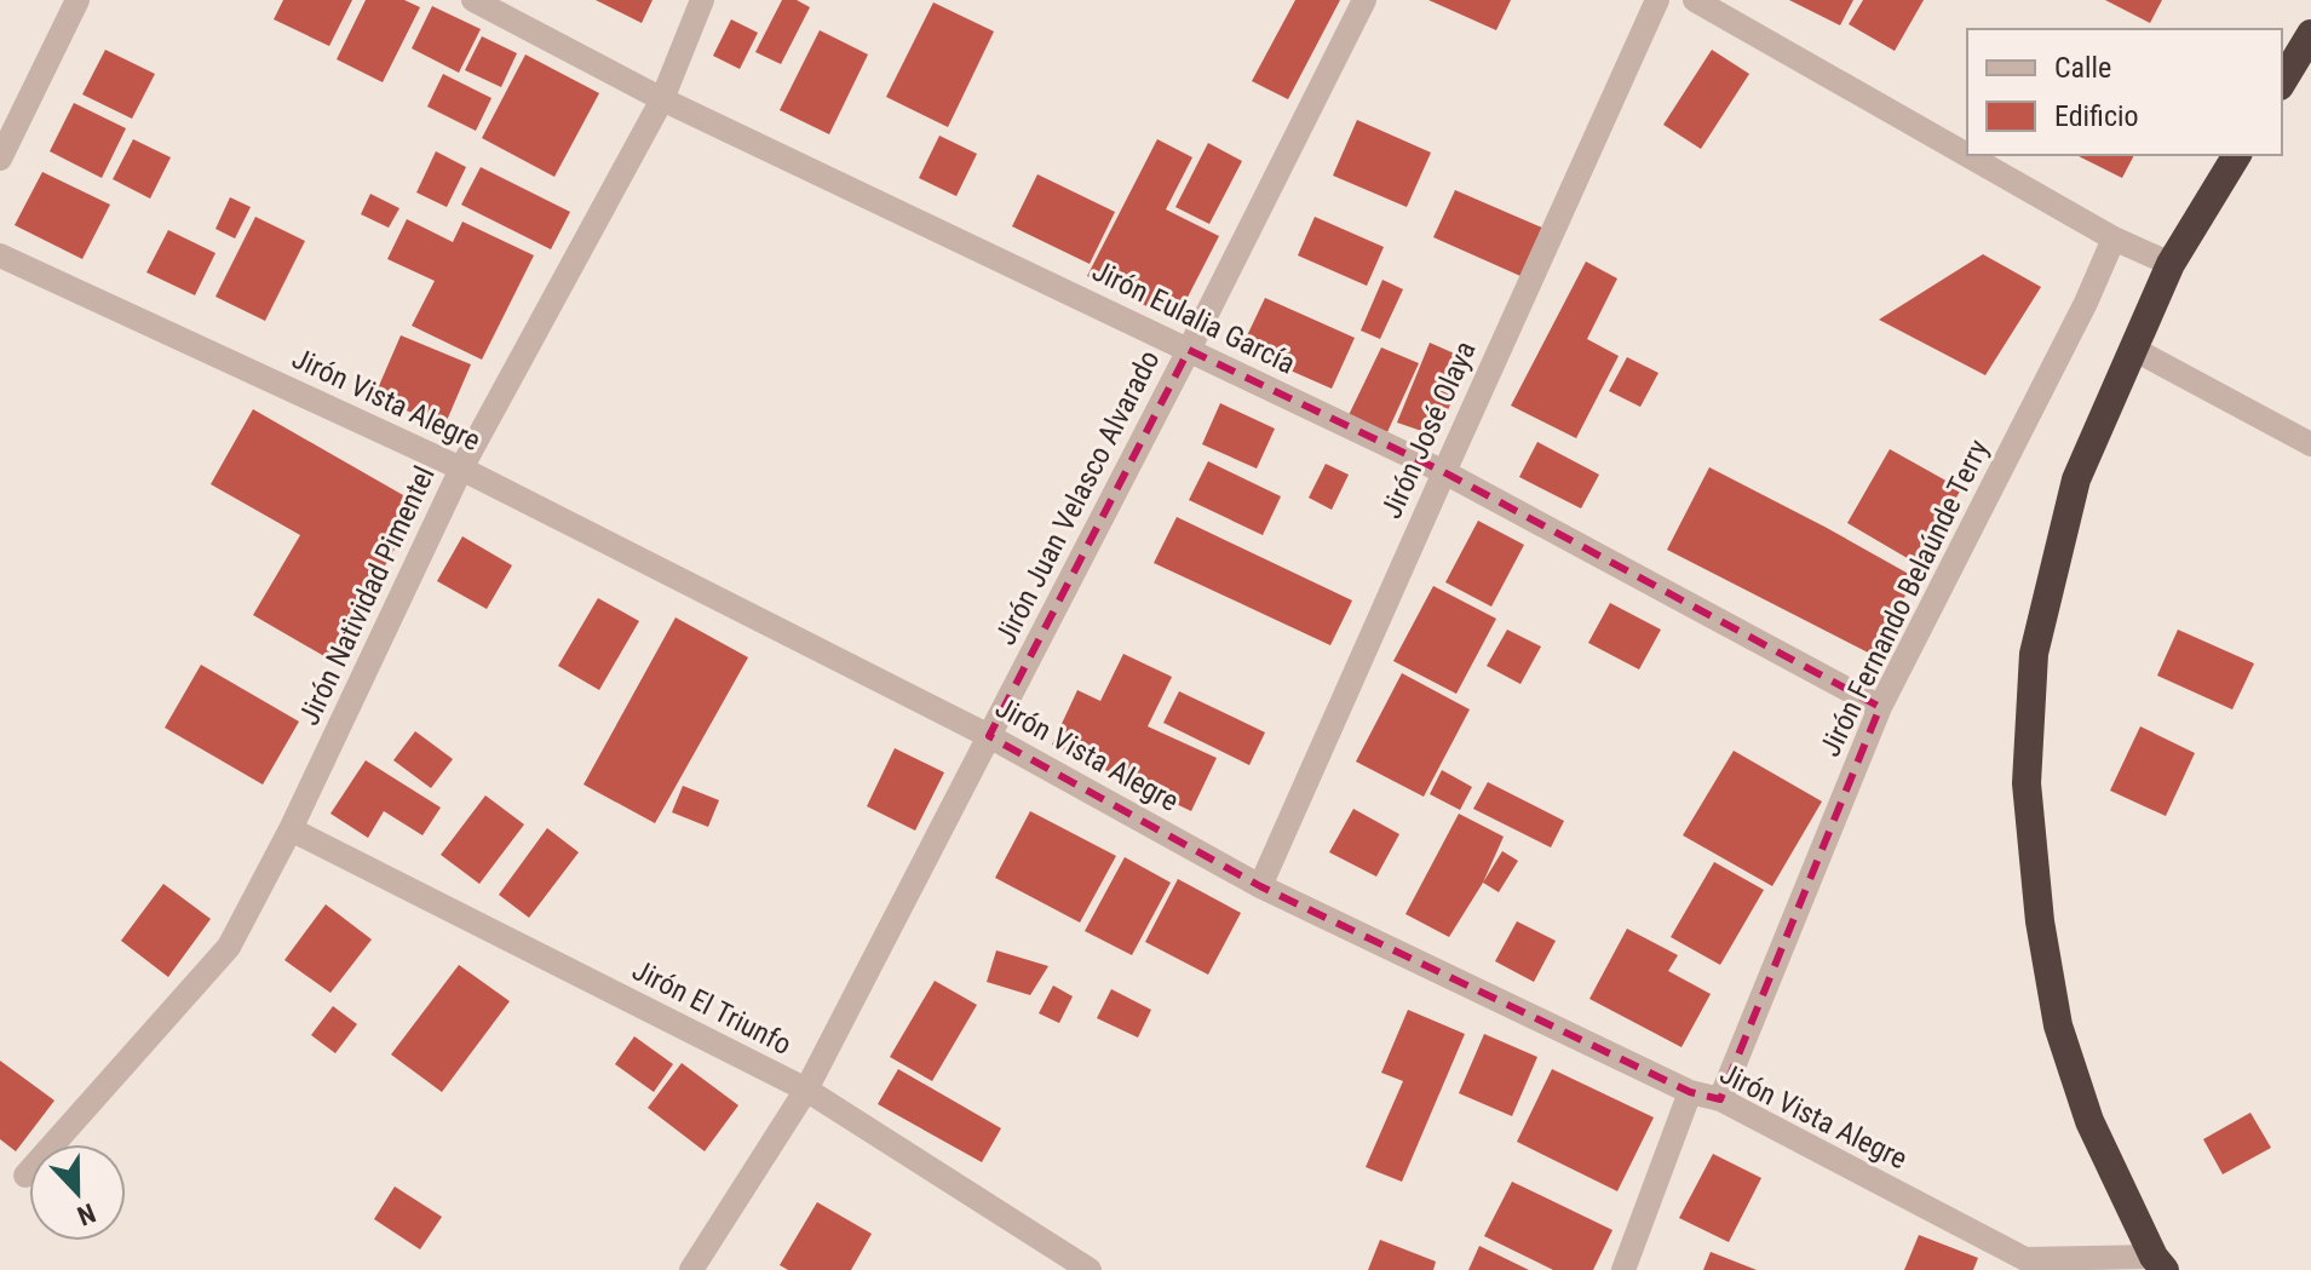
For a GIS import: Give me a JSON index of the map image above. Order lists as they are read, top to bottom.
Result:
{
  "streets": {
    "street": [
      "Jirón Eulalia García",
      "Jirón Vista Alegre",
      "Jirón José Olaya",
      "Jirón Juan Velasco Alvarado",
      "Jirón Natividad Pimentel",
      "Jirón Fernando Belaúnde Terry",
      "Jirón El Triunfo"
    ]
  },
  "crossings": [
    ["Jirón Eulalia García", "Jirón José Olaya"],
    ["Jirón Eulalia García", "Jirón Juan Velasco Alvarado"],
    ["Jirón Eulalia García", "Jirón Natividad Pimentel"],
    ["Jirón Eulalia García", "Jirón Fernando Belaúnde Terry"],
    ["Jirón Vista Alegre", "Jirón José Olaya"],
    ["Jirón Vista Alegre", "Jirón Juan Velasco Alvarado"],
    ["Jirón Vista Alegre", "Jirón Natividad Pimentel"],
    ["Jirón Vista Alegre", "Jirón Fernando Belaúnde Terry"],
    ["Jirón Juan Velasco Alvarado", "Jirón El Triunfo"],
    ["Jirón Natividad Pimentel", "Jirón El Triunfo"]
  ],
  "legend": ["Calle", "Edificio"],
  "north": "bottom"
}
